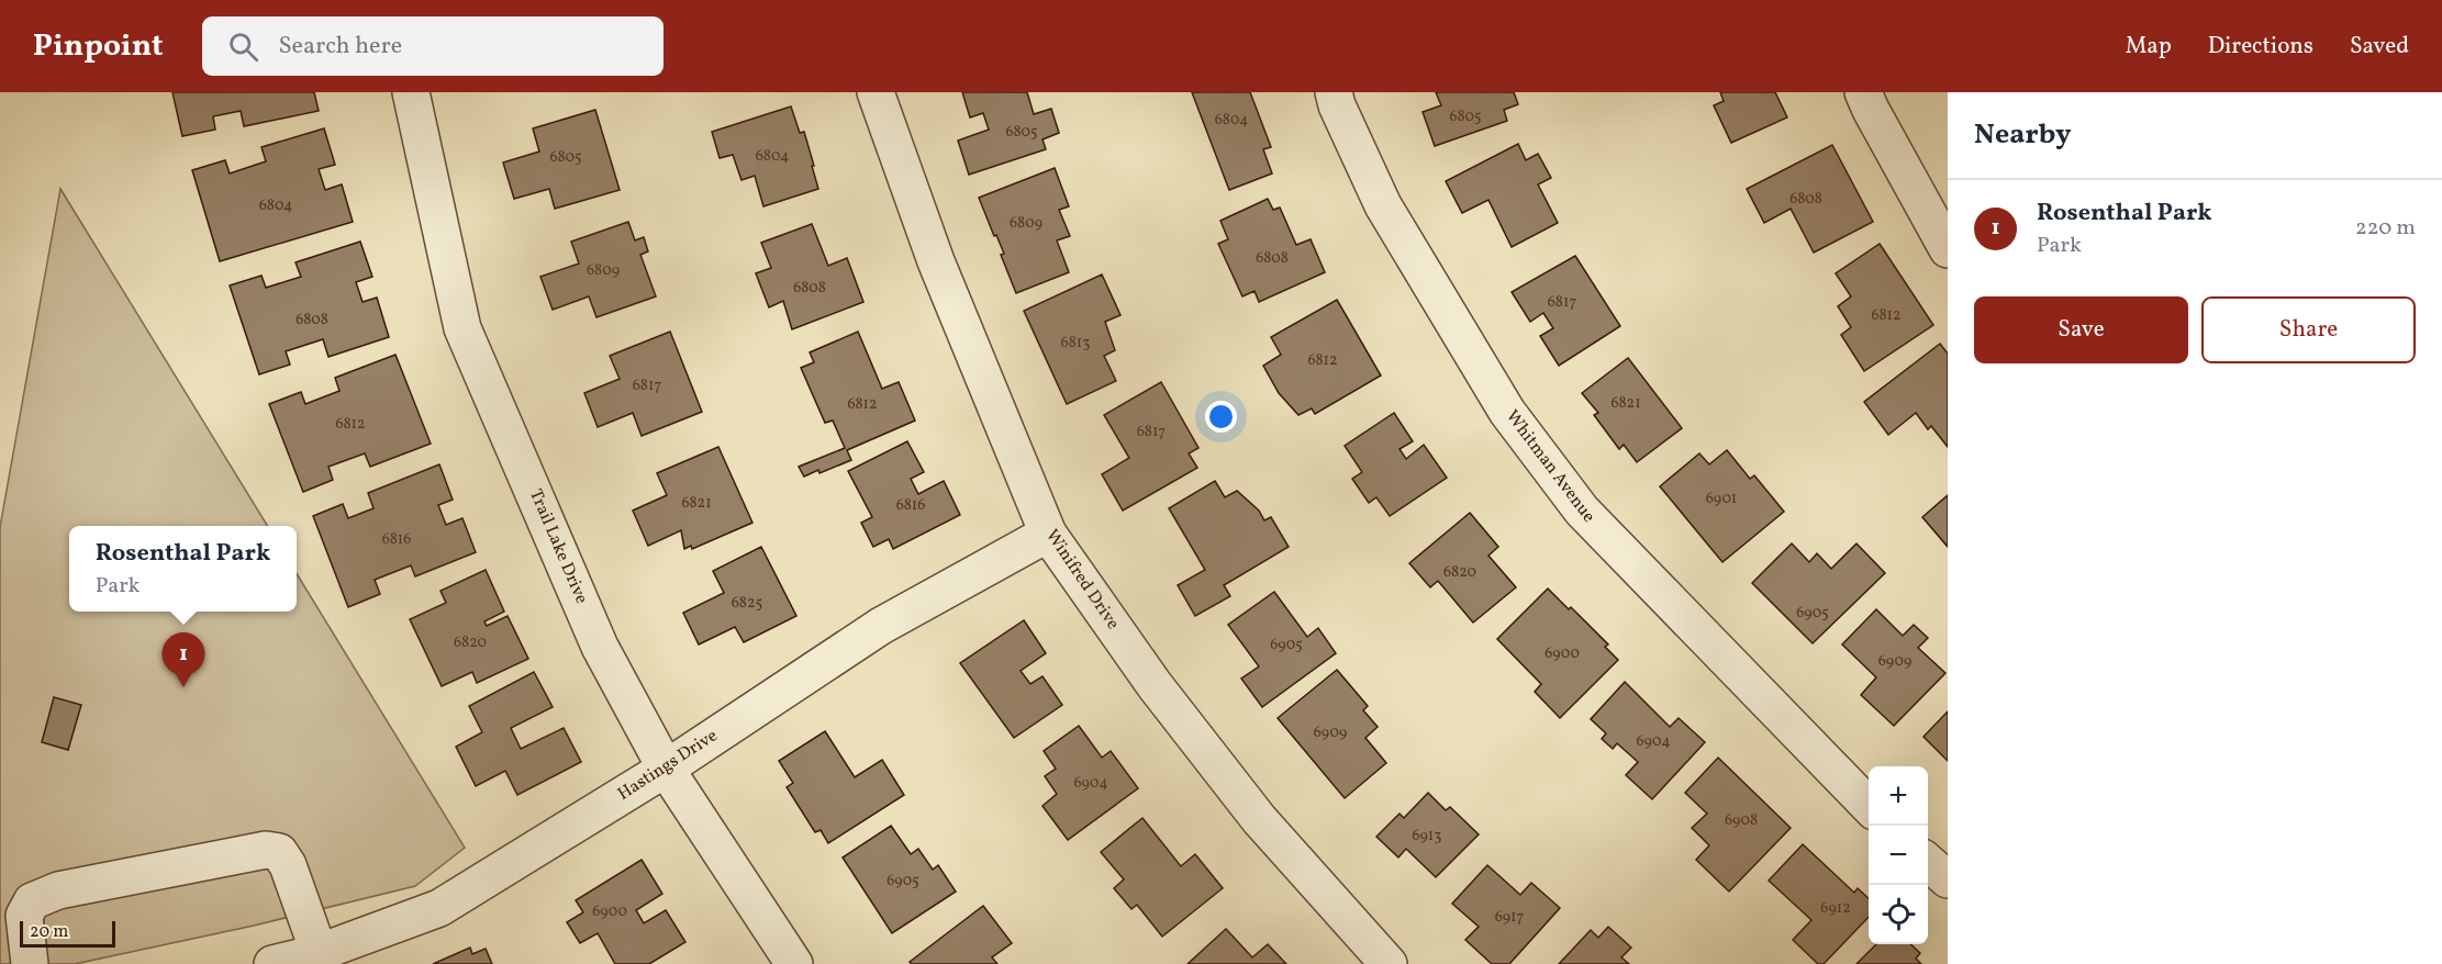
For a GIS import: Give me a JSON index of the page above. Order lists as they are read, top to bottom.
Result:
{
  "streets": {
    "street": [
      "Whitman Avenue",
      "Trail Lake Drive",
      "Winifred Drive",
      "Hastings Drive"
    ]
  },
  "crossings": [
    ["Trail Lake Drive", "Hastings Drive"],
    ["Winifred Drive", "Hastings Drive"]
  ],
  "house_numbers": [
    "6805",
    "6804",
    "6805",
    "6804",
    "6805",
    "6808",
    "6804",
    "6809",
    "6808",
    "6809",
    "6808",
    "6817",
    "6812",
    "6808",
    "6813",
    "6812",
    "6817",
    "6821",
    "6812",
    "6812",
    "6817",
    "6901",
    "6821",
    "6816",
    "6816",
    "6820",
    "6825",
    "6905",
    "6820",
    "6905",
    "6900",
    "6909",
    "6909",
    "6904",
    "6904",
    "6908",
    "6913",
    "6905",
    "6912",
    "6900",
    "6917"
  ],
  "scale_bar": "20 m",
  "page": {
    "header": "Pinpoint",
    "search": "Search here",
    "nav": ["Map", "Directions", "Saved"],
    "heading": "Nearby",
    "list": [
      {
        "mark": "1",
        "name": "Rosenthal Park",
        "note": "Park",
        "value": "220 m"
      }
    ],
    "buttons": ["Save", "Share"],
    "popup": ["Rosenthal Park", "Park"],
    "pins": "1",
    "map_buttons": ["+", "−"],
    "scale": "20 m"
  }
}
